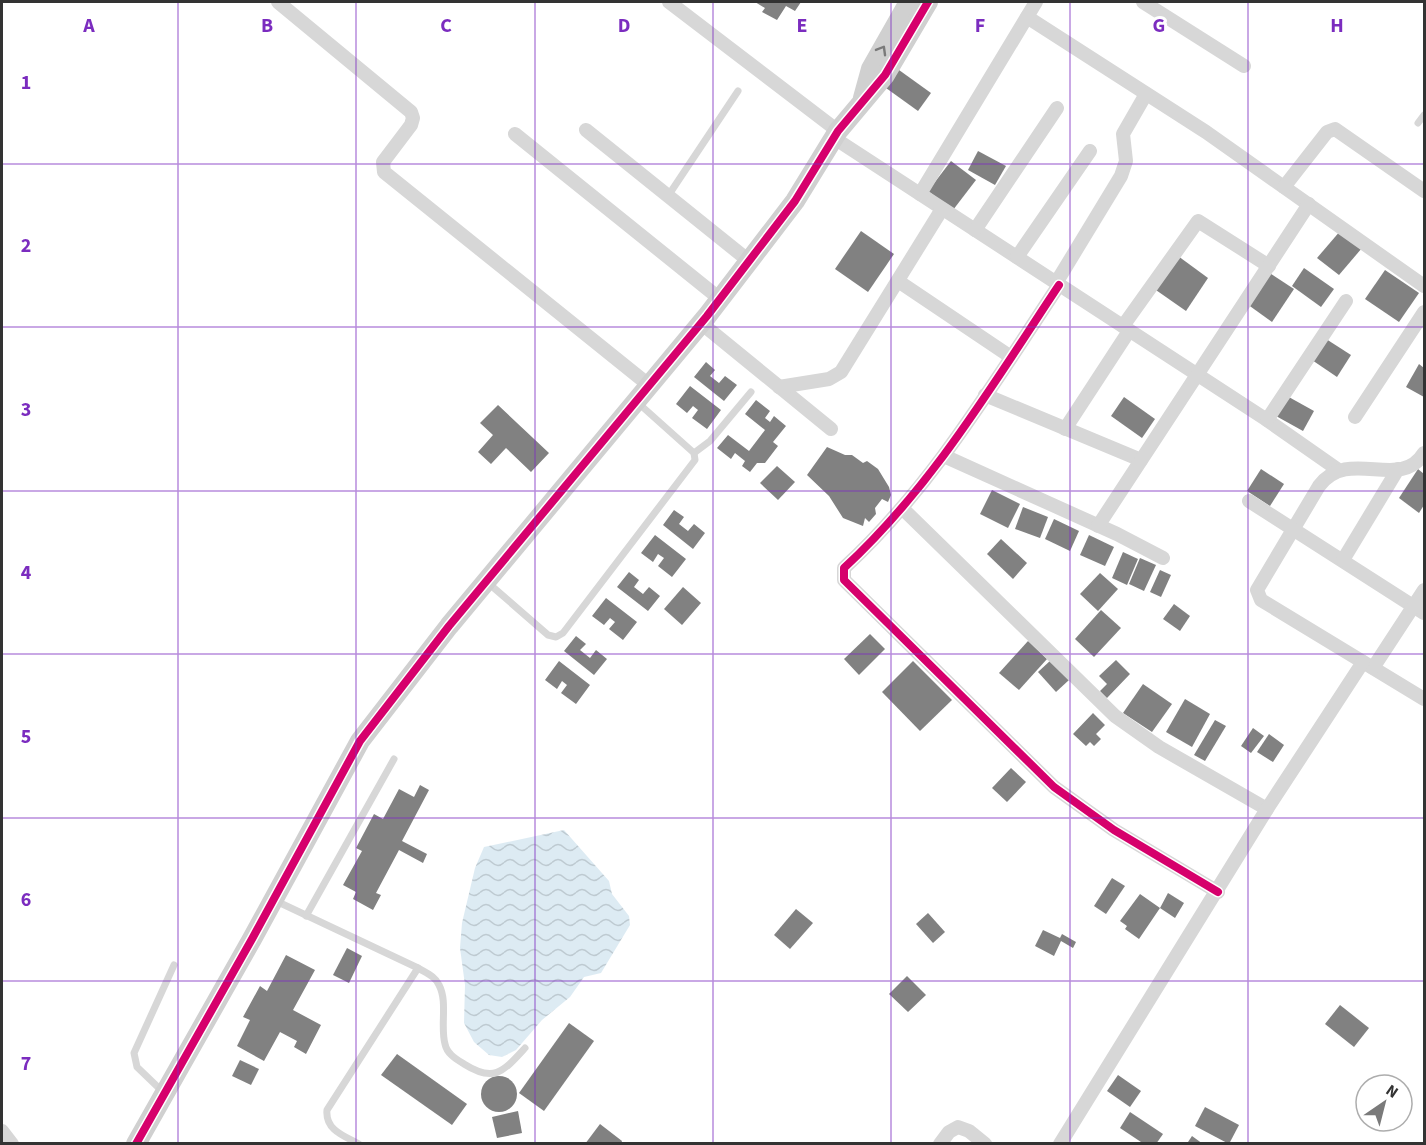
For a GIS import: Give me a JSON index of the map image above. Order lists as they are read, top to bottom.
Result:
{
  "north": "top right",
  "grid": {
    "columns": [
      "A",
      "B",
      "C",
      "D",
      "E",
      "F",
      "G",
      "H"
    ],
    "rows": [
      "1",
      "2",
      "3",
      "4",
      "5",
      "6",
      "7"
    ]
  }
}
